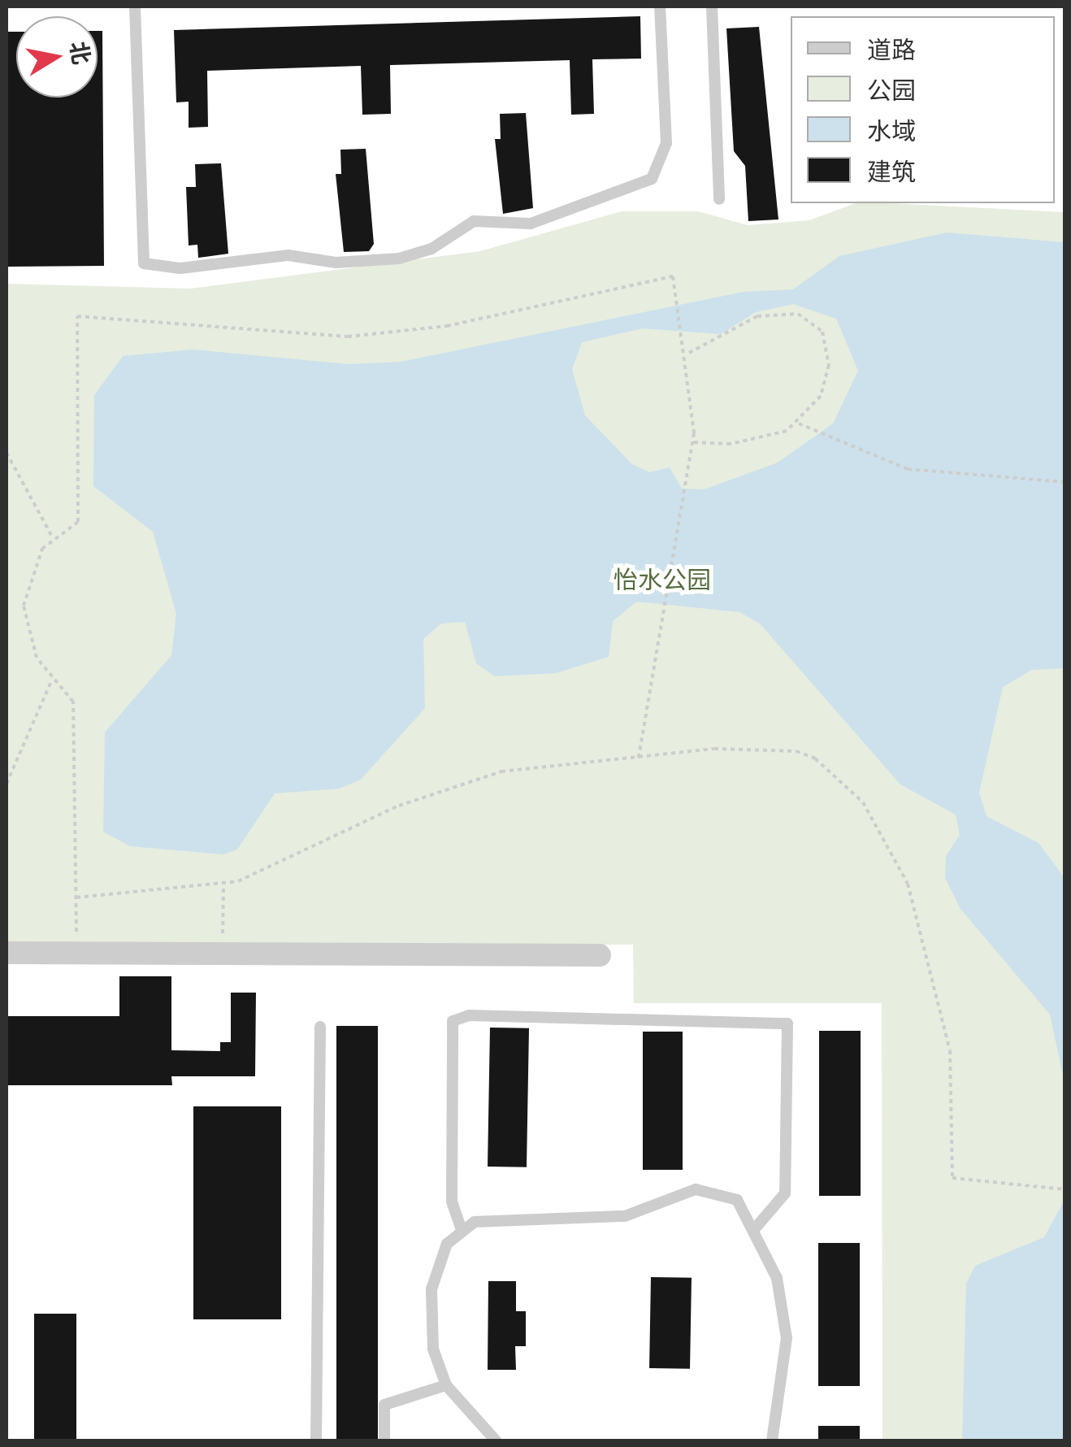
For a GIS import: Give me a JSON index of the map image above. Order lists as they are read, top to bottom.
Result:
{
  "parks": ["怡水公园"],
  "legend": [
    "道路",
    "公园",
    "水域",
    "建筑"
  ],
  "north": "right"
}
